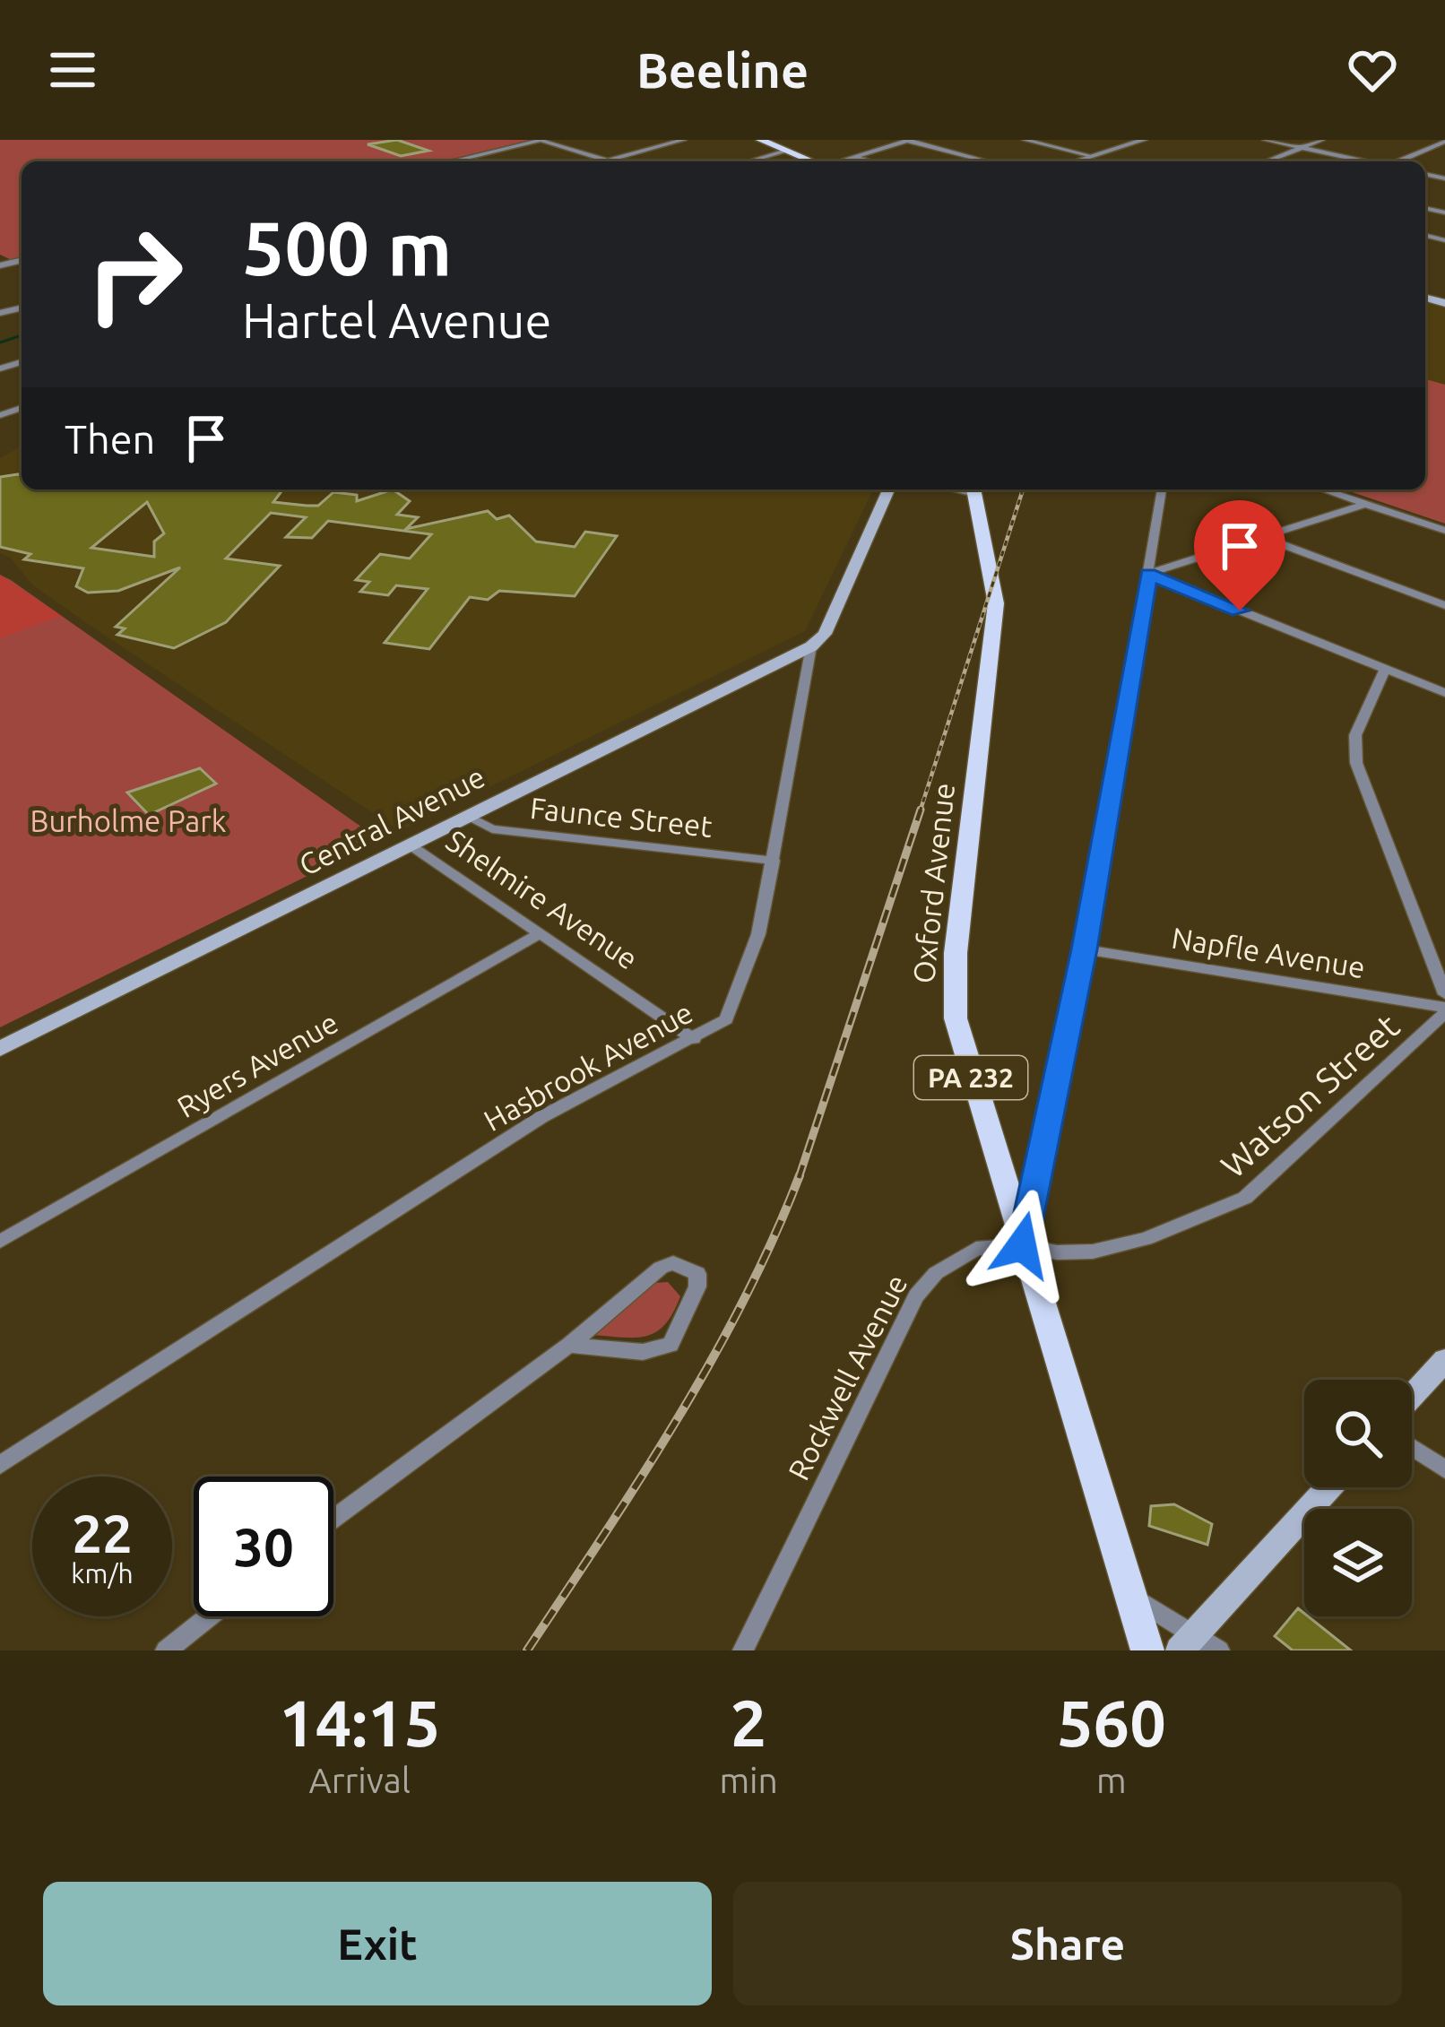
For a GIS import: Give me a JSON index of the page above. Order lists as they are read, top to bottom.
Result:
{
  "streets": {
    "main road": [
      "Central Avenue",
      "Oxford Avenue",
      "Hasbrook Avenue",
      "PA 232"
    ],
    "street": [
      "Faunce Street",
      "Shelmire Avenue",
      "Napfle Avenue",
      "Ryers Avenue",
      "Watson Street",
      "Rockwell Avenue"
    ]
  },
  "crossings": [
    ["Faunce Street", "Central Avenue"],
    ["Faunce Street", "Hasbrook Avenue"],
    ["Central Avenue", "Shelmire Avenue"],
    ["Central Avenue", "Hasbrook Avenue"],
    ["Oxford Avenue", "Watson Street"],
    ["Oxford Avenue", "Rockwell Avenue"],
    ["Shelmire Avenue", "Ryers Avenue"],
    ["Shelmire Avenue", "Hasbrook Avenue"],
    ["Napfle Avenue", "Watson Street"],
    ["Watson Street", "Rockwell Avenue"]
  ],
  "parks": ["Burholme Park"],
  "page": {
    "header": "Beeline",
    "turn": ["500 m", "Hartel Avenue"],
    "then": "Then",
    "speed": "22 km/h",
    "limit": "30",
    "eta": [
      "14:15",
      "Arrival",
      "2",
      "min",
      "560",
      "m"
    ],
    "buttons": ["Exit", "Share"]
  }
}
